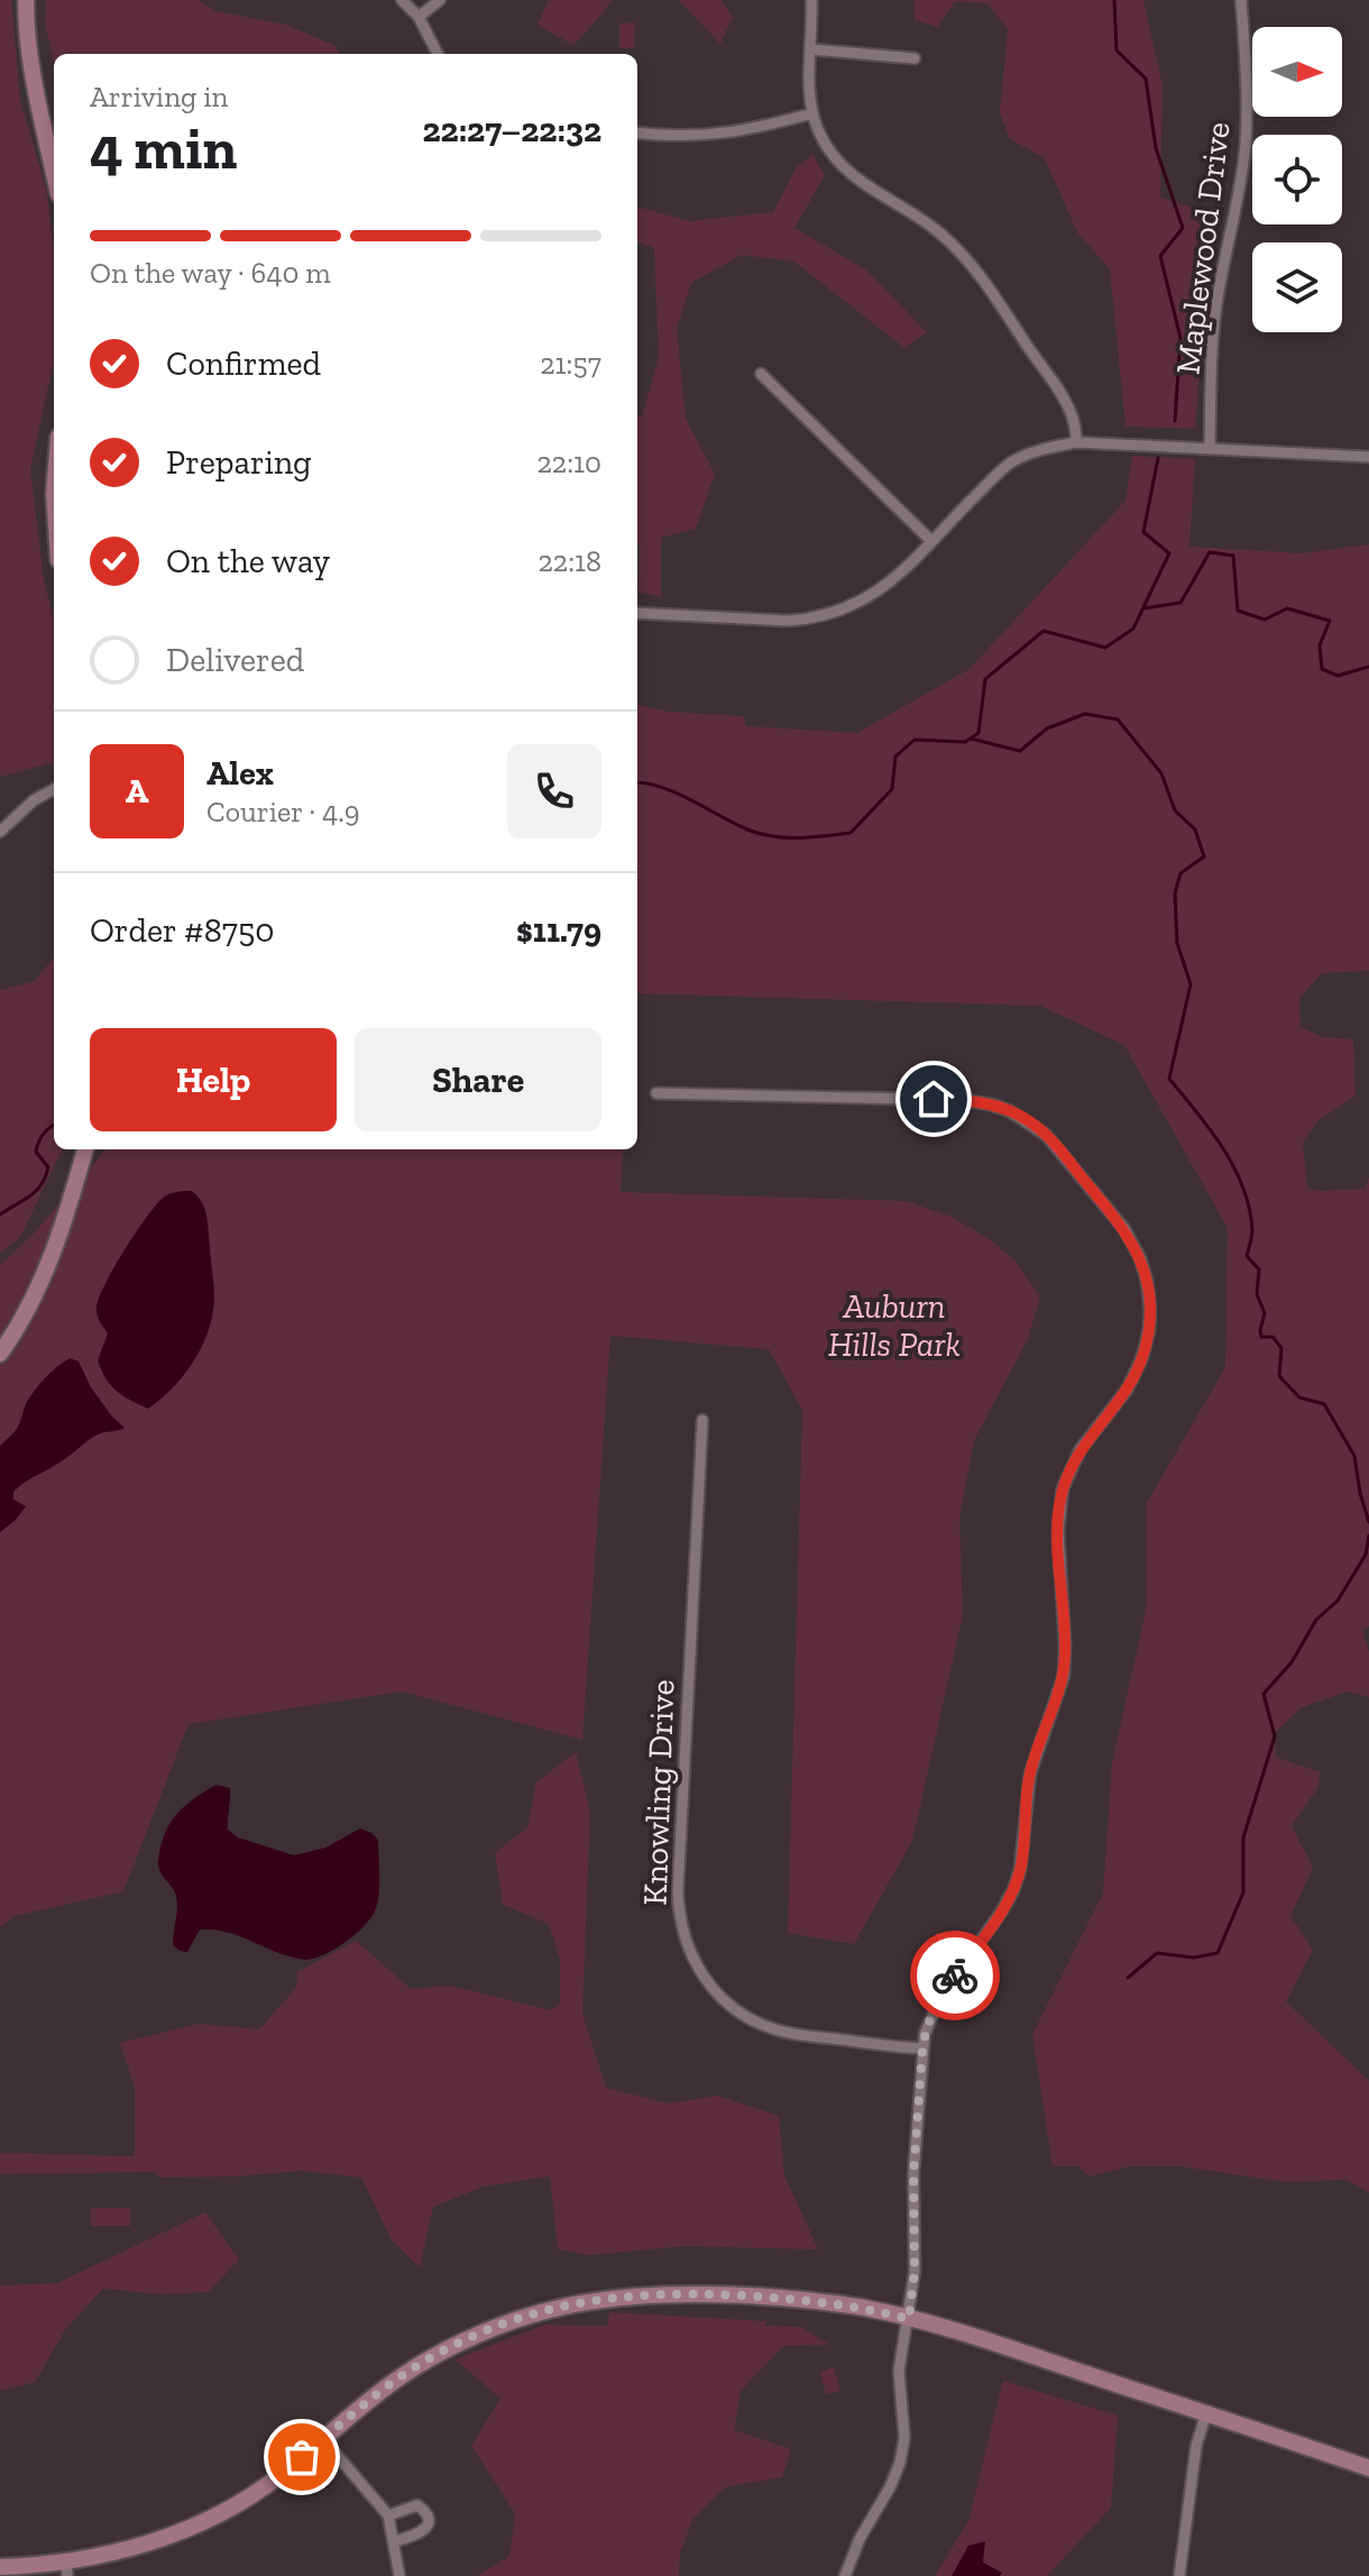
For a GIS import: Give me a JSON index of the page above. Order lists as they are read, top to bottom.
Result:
{
  "streets": {
    "street": ["Maplewood Drive", "Knowling Drive"]
  },
  "parks": ["Auburn Hills Park"],
  "north": "right",
  "page": {
    "heading": ["4 min", "Arriving in", "22:27–22:32"],
    "panel": [
      "Alex",
      "Courier · 4.9",
      "Order #8750",
      "$11.79"
    ],
    "bar": "On the way · 640 m",
    "list": [
      ["Confirmed", "21:57"],
      ["Preparing", "22:10"],
      ["On the way", "22:18"],
      "Delivered"
    ],
    "round": "A",
    "buttons": ["Help", "Share"]
  }
}
